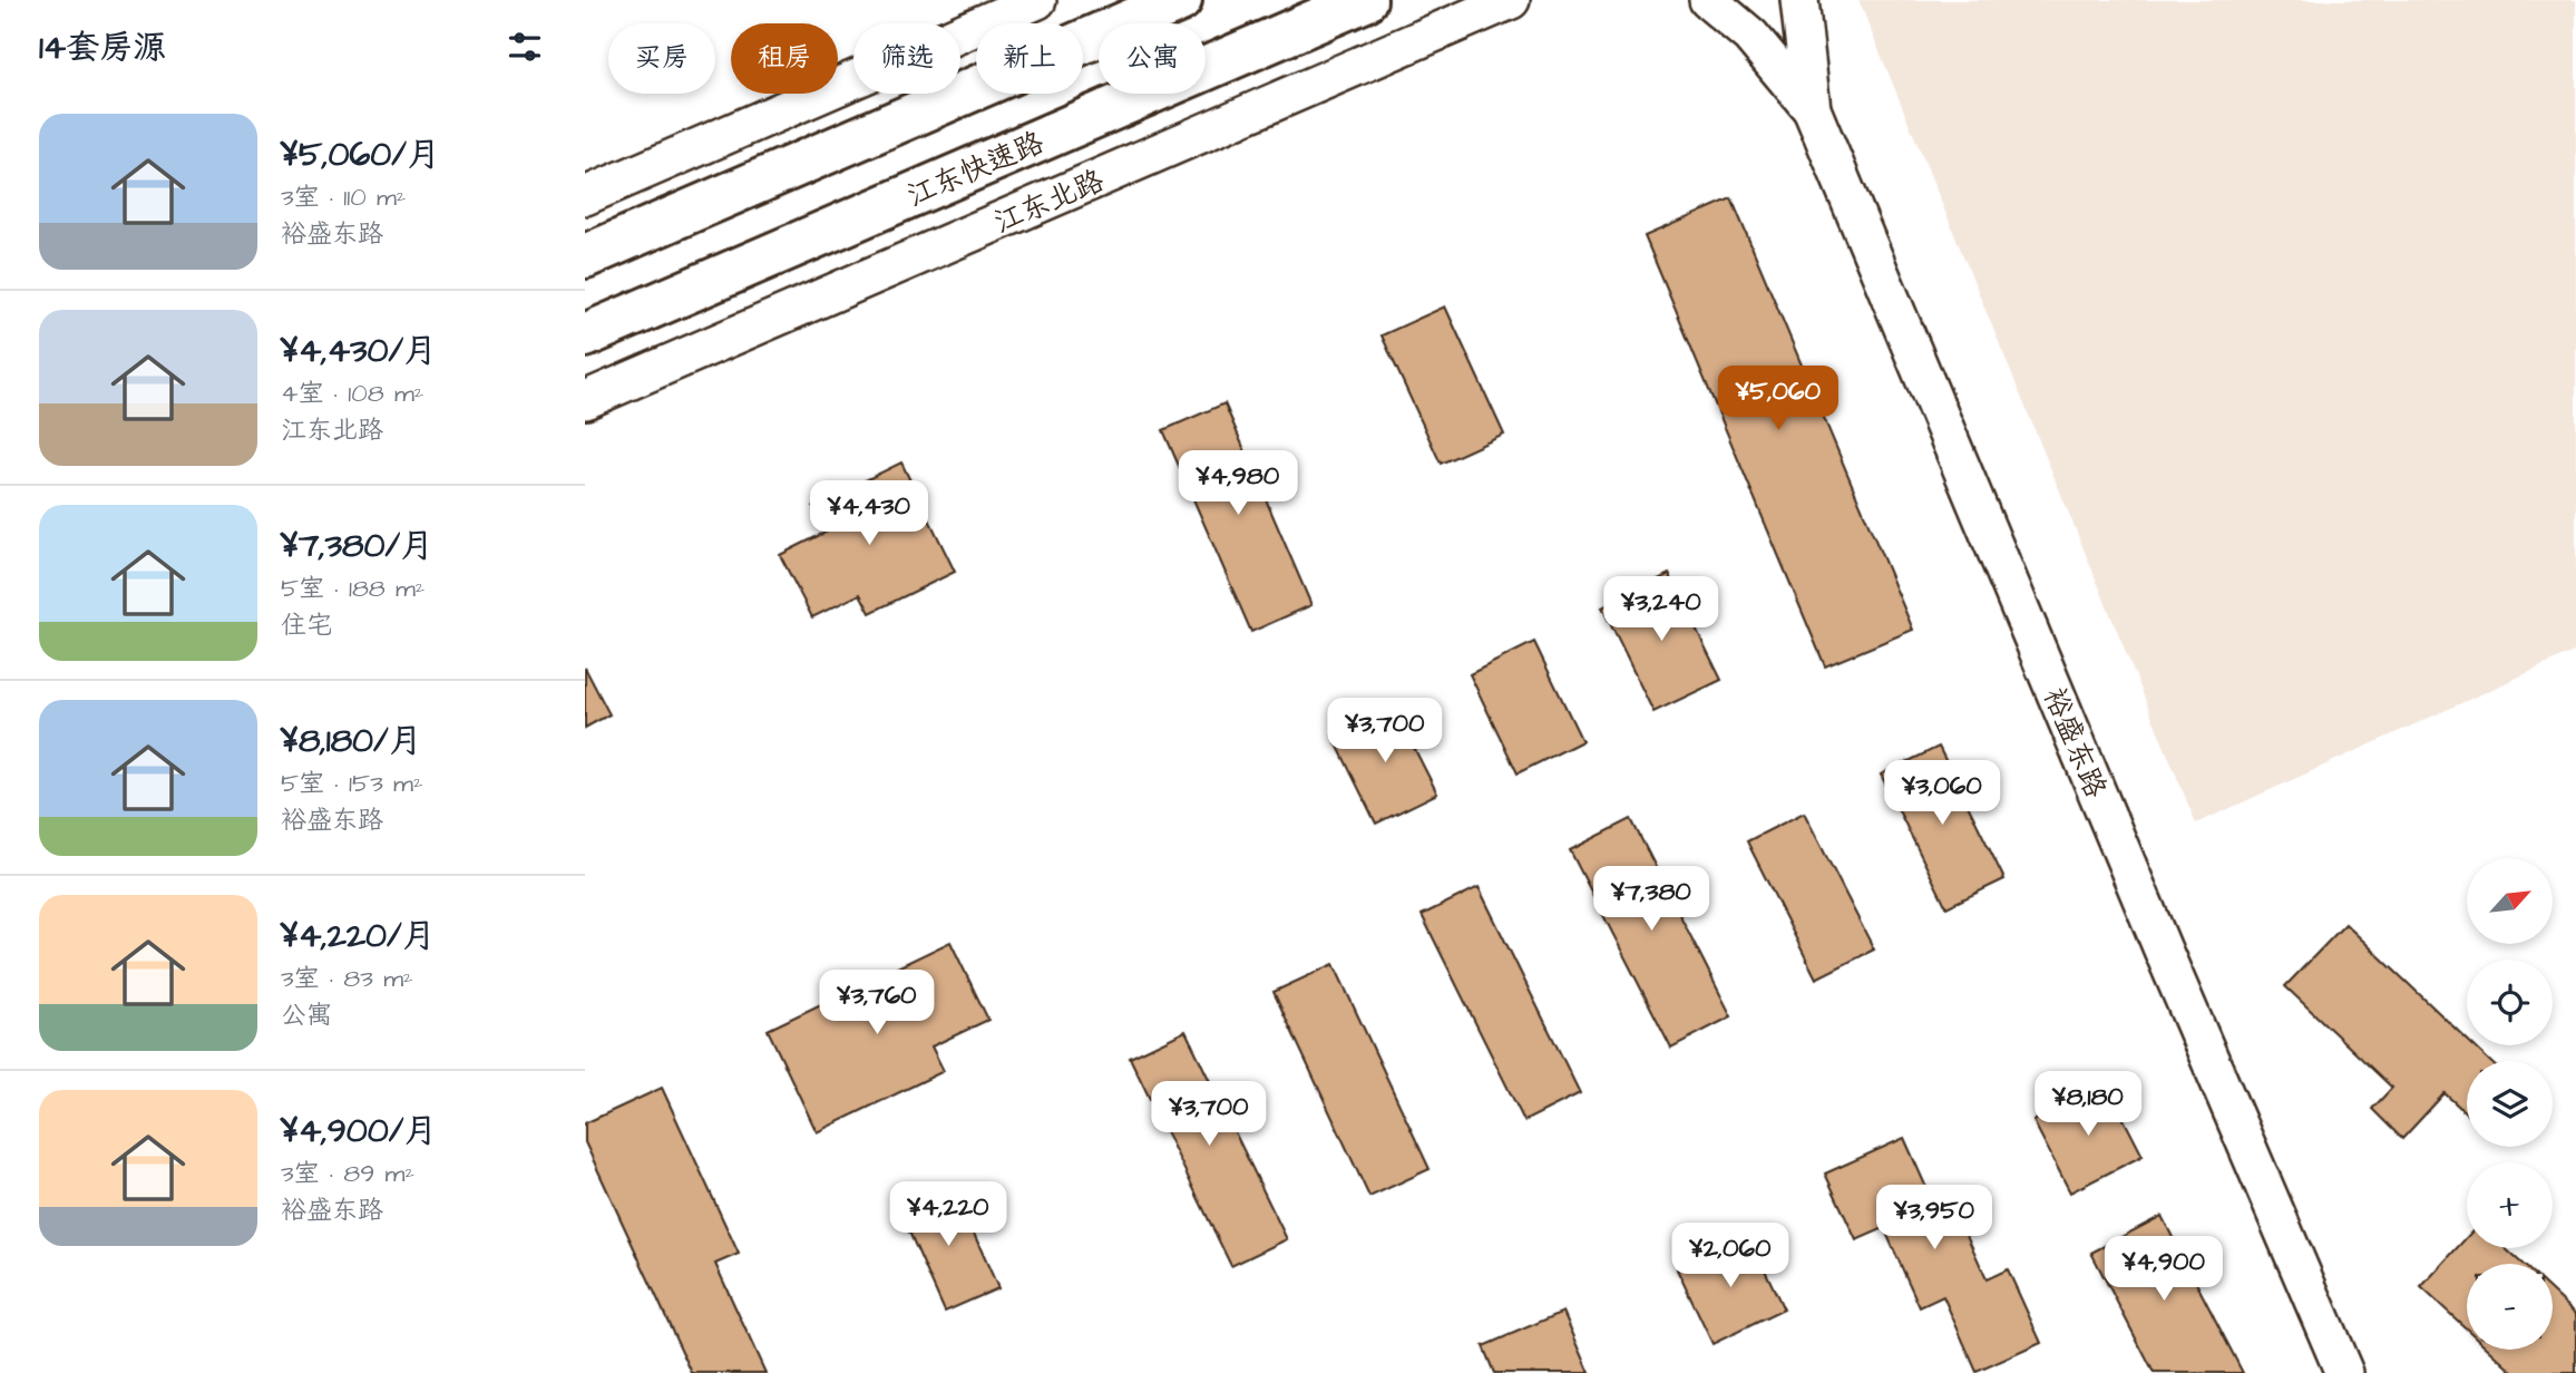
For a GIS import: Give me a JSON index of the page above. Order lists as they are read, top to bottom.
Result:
{
  "streets": {
    "highway": ["江东快速路"],
    "street": ["江东北路", "裕盛东路"]
  },
  "north": "top right",
  "page": {
    "heading": "14套房源",
    "chip": [
      "买房",
      "租房",
      "筛选",
      "新上",
      "公寓"
    ],
    "list": [
      {
        "name": "¥5,060/月",
        "note": "3室 · 110 m² · 裕盛东路"
      },
      {
        "name": "¥4,430/月",
        "note": "4室 · 108 m² · 江东北路"
      },
      {
        "name": "¥7,380/月",
        "note": "5室 · 188 m² · 住宅"
      },
      {
        "name": "¥8,180/月",
        "note": "5室 · 153 m² · 裕盛东路"
      },
      {
        "name": "¥4,220/月",
        "note": "3室 · 83 m² · 公寓"
      },
      {
        "name": "¥4,900/月",
        "note": "3室 · 89 m² · 裕盛东路"
      }
    ],
    "price": [
      "¥5,060",
      "¥4,980",
      "¥4,430",
      "¥3,240",
      "¥3,700",
      "¥3,060",
      "¥7,380",
      "¥3,760",
      "¥8,180",
      "¥3,700",
      "¥4,220",
      "¥3,950",
      "¥2,060",
      "¥4,900"
    ],
    "map_buttons": ["+", "−"]
  }
}
